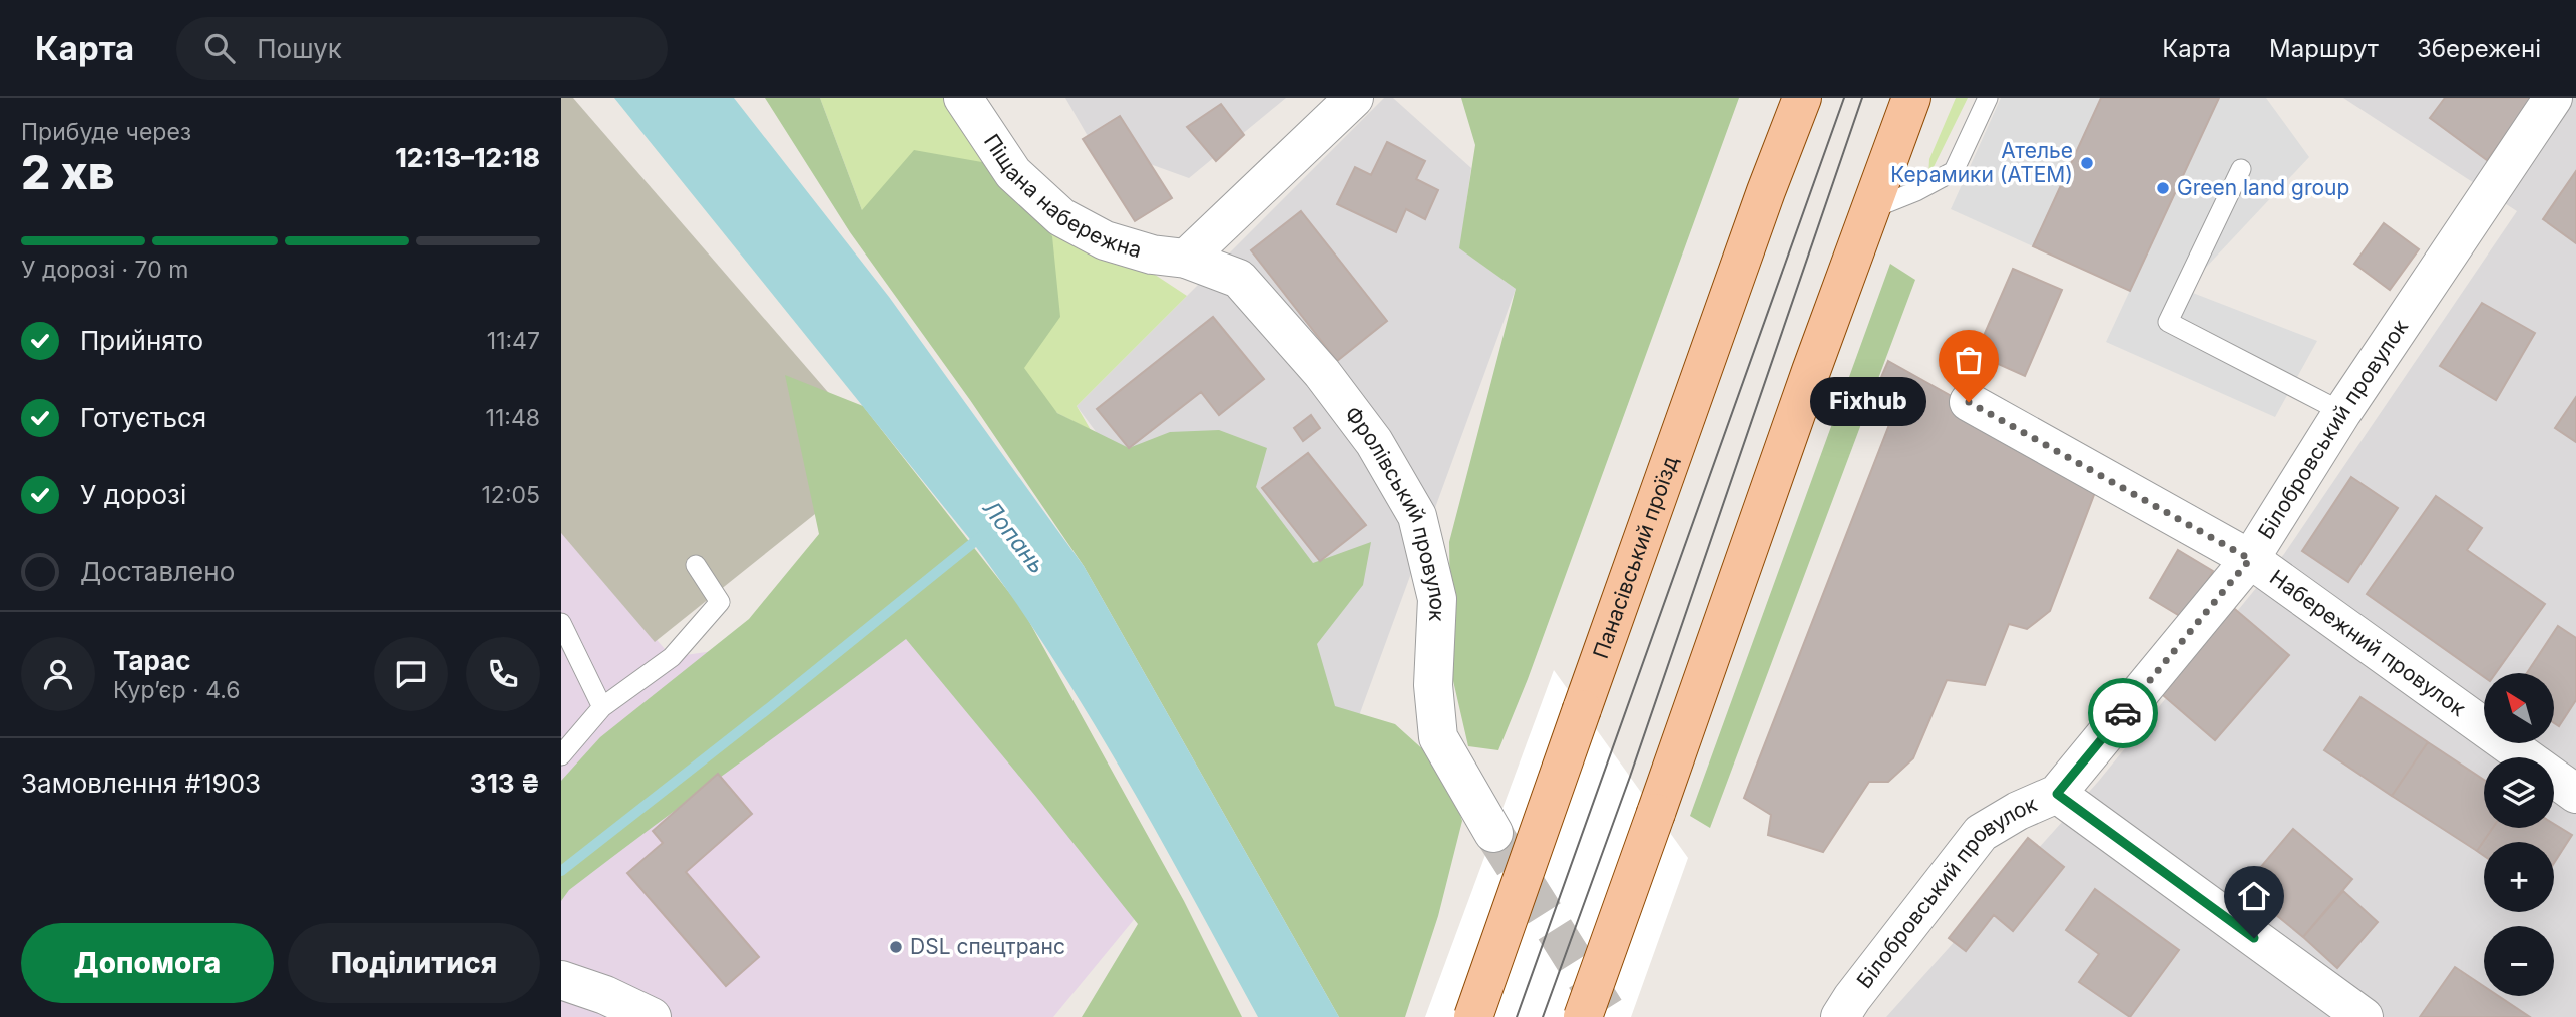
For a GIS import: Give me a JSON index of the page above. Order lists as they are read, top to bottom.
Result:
{
  "streets": {
    "main road": ["Панасівський проїзд"],
    "street": [
      "Піщана набережна",
      "Білобровський провулок",
      "Фролівський провулок",
      "Набережний провулок"
    ]
  },
  "crossings": [
    ["Піщана набережна", "Фролівський провулок"],
    ["Білобровський провулок", "Набережний провулок"]
  ],
  "water": ["Лопань"],
  "places": [
    "Ателье Керамики (АТЕМ)",
    "Green land group",
    "Fixhub",
    "DSL спецтранс"
  ],
  "north": "top left",
  "page": {
    "header": "Карта",
    "search": "Пошук",
    "nav": ["Карта", "Маршрут", "Збережені"],
    "heading": ["2 хв", "Прибуде через", "12:13–12:18"],
    "panel": [
      "Тарас",
      "Кур’єр · 4.6",
      "Замовлення #1903",
      "313 ₴"
    ],
    "bar": "У дорозі · 70 m",
    "list": [
      ["Прийнято", "11:47"],
      ["Готується", "11:48"],
      ["У дорозі", "12:05"],
      "Доставлено"
    ],
    "bubble": "Fixhub",
    "map_buttons": ["+", "−"],
    "buttons": ["Допомога", "Поділитися"]
  }
}
